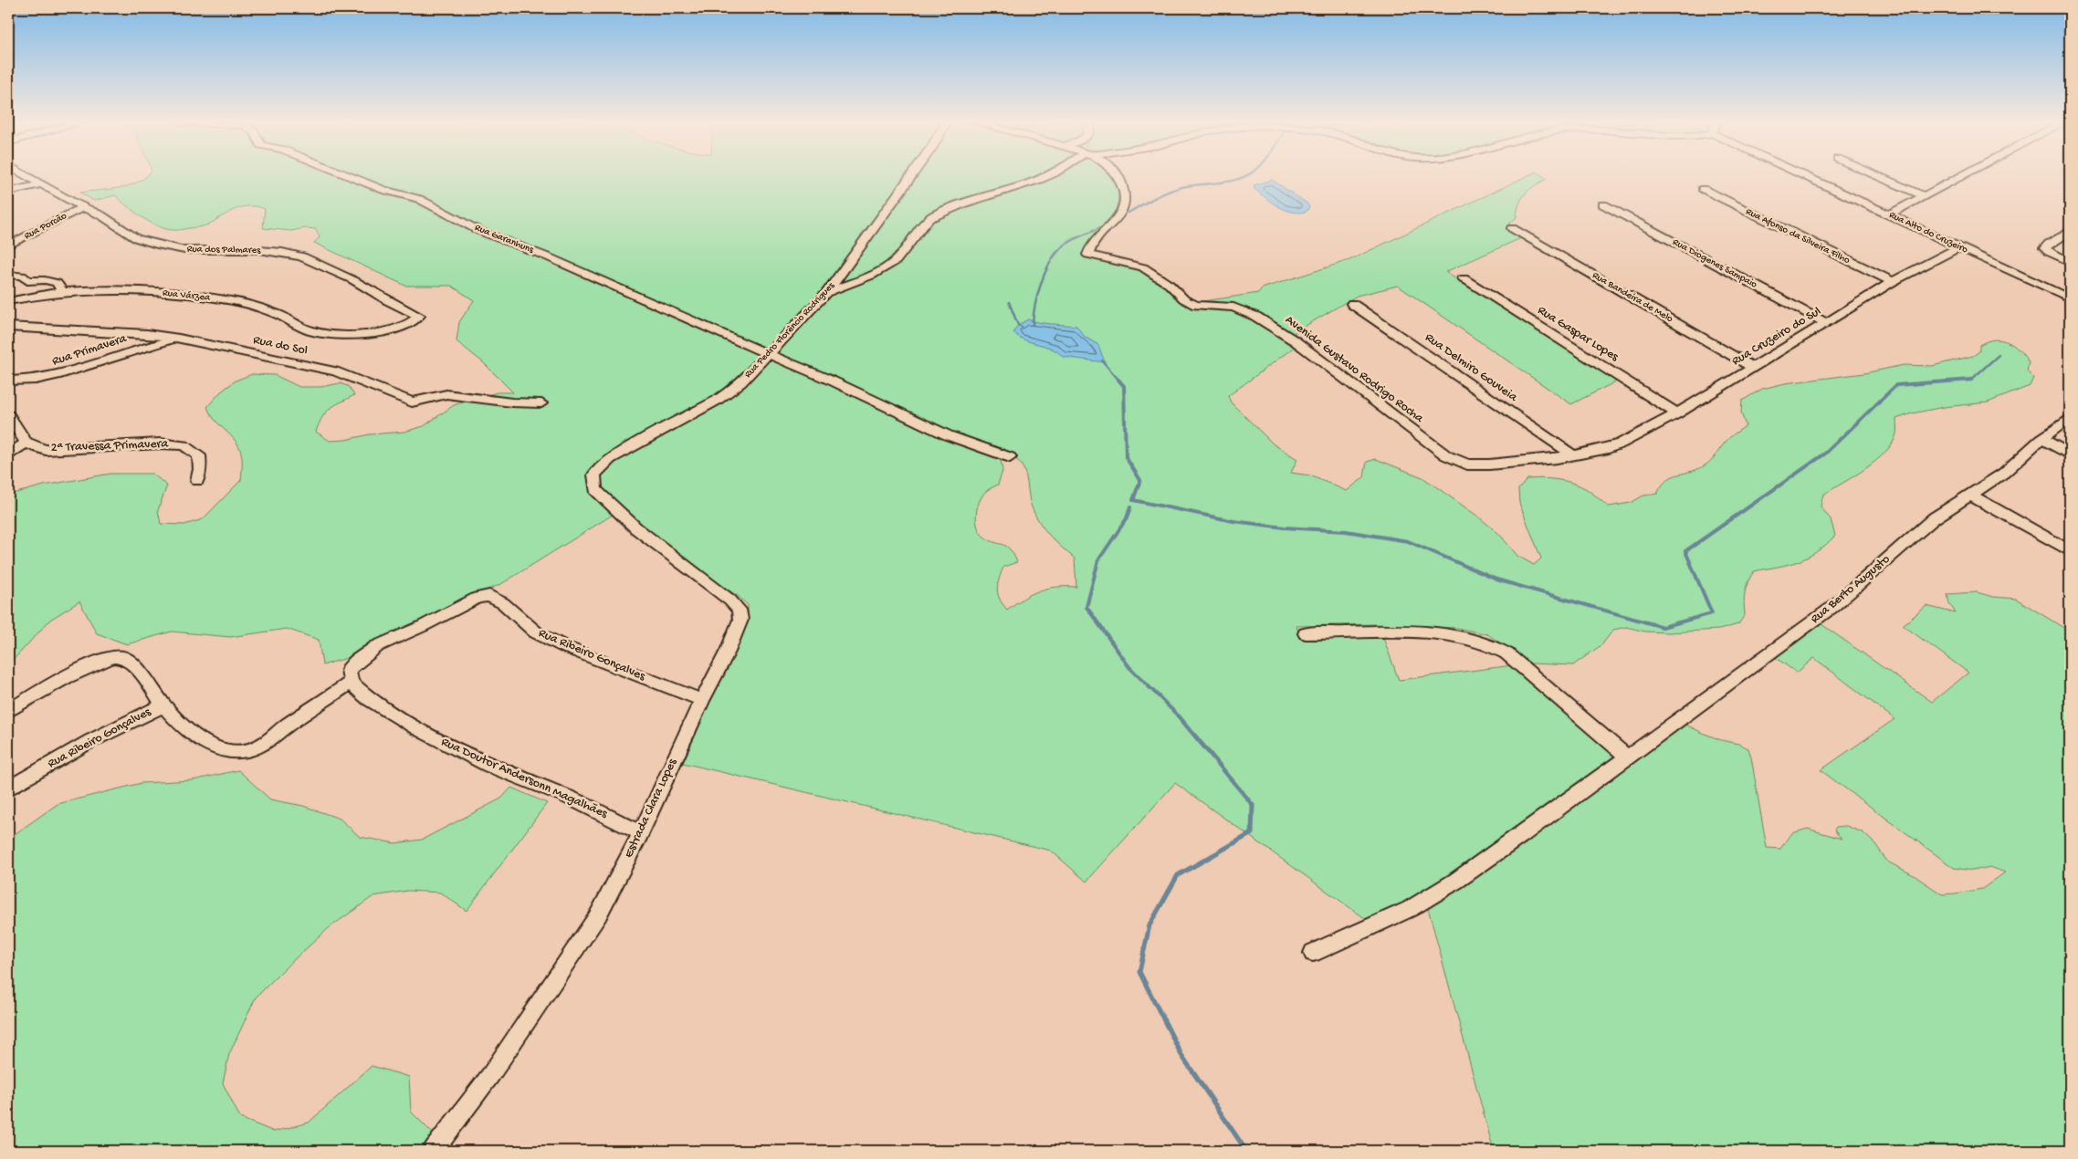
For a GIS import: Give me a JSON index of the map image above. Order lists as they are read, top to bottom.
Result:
{
  "streets": {
    "street": [
      "Rua Porcão",
      "Rua Alto do Cruzeiro",
      "Rua Afonso da Silveira Filho",
      "Rua Garanhuns",
      "Rua dos Palmares",
      "Rua Diogenes Sampaio",
      "Rua Várzea",
      "Rua Bandeira de Melo",
      "Rua Pedro Florêncio Rodrigues",
      "Rua Gaspar Lopes",
      "Rua Cruzeiro do Sul",
      "Rua do Sol",
      "Rua Primavera",
      "Rua Delmiro Gouveia",
      "Avenida Gustavo Rodrigo Rocha",
      "2ª Travessa Primavera",
      "Rua Berto Augusto",
      "Rua Ribeiro Gonçalves",
      "Rua Doutor Andersonn Magalhães",
      "Estrada Clara Lopes"
    ]
  },
  "crossings": [
    ["Rua Porcão", "Rua dos Palmares"],
    ["Rua Alto do Cruzeiro", "Rua Cruzeiro do Sul"],
    ["Rua Afonso da Silveira Filho", "Rua Cruzeiro do Sul"],
    ["Rua Garanhuns", "Rua Pedro Florêncio Rodrigues"],
    ["Rua dos Palmares", "Rua Várzea"],
    ["Rua Diogenes Sampaio", "Rua Cruzeiro do Sul"],
    ["Rua Bandeira de Melo", "Rua Cruzeiro do Sul"],
    ["Rua Pedro Florêncio Rodrigues", "Estrada Clara Lopes"],
    ["Rua Gaspar Lopes", "Rua Cruzeiro do Sul"],
    ["Rua Cruzeiro do Sul", "Avenida Gustavo Rodrigo Rocha"],
    ["Rua do Sol", "Rua Primavera"],
    ["Rua Delmiro Gouveia", "Avenida Gustavo Rodrigo Rocha"],
    ["Rua Ribeiro Gonçalves", "Rua Doutor Andersonn Magalhães"],
    ["Rua Ribeiro Gonçalves", "Estrada Clara Lopes"],
    ["Rua Doutor Andersonn Magalhães", "Estrada Clara Lopes"]
  ]
}
